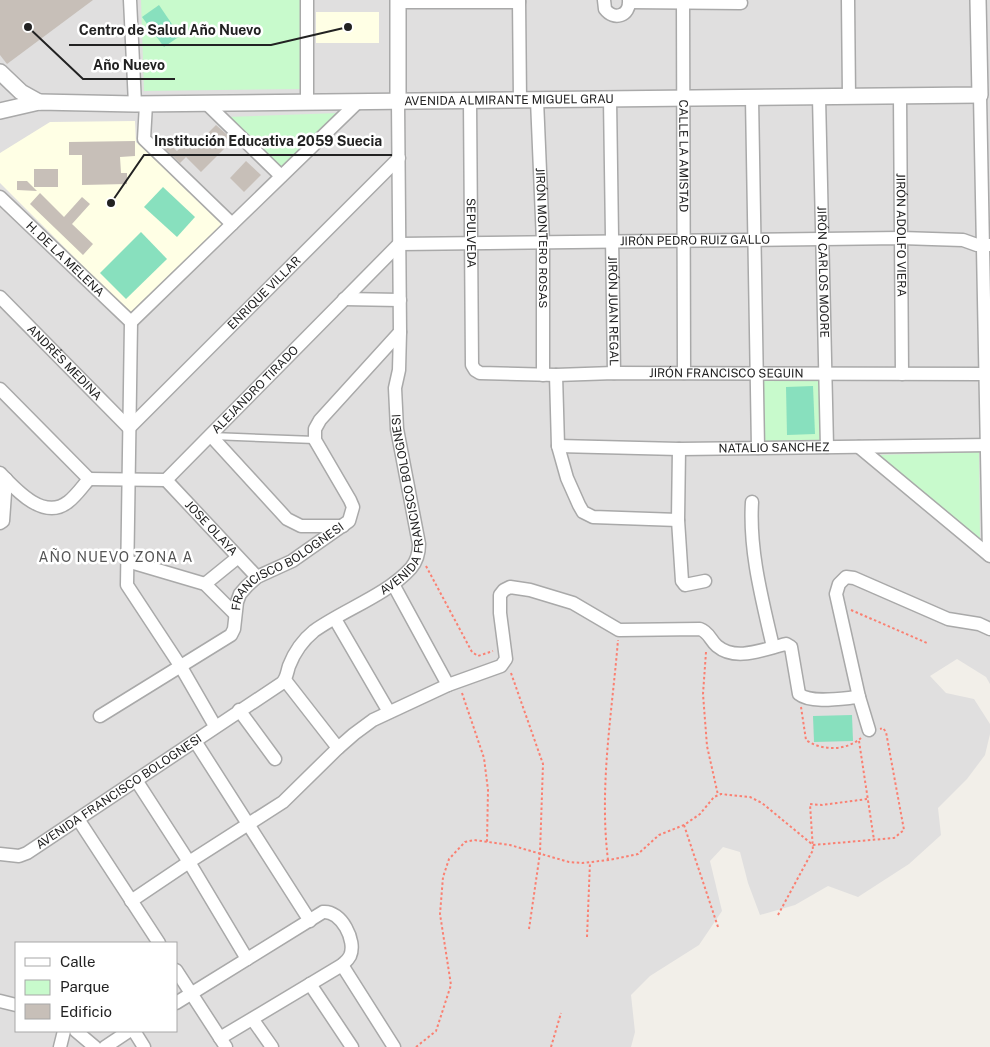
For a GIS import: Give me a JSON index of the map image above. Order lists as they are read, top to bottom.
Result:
{
  "streets": {
    "street": [
      "AVENIDA ALMIRANTE MIGUEL GRAU",
      "CALLE LA AMISTAD",
      "SEPULVEDA",
      "JIRÓN ADOLFO VIERA",
      "JIRÓN MONTERO ROSAS",
      "JIRÓN PEDRO RUIZ GALLO",
      "H. DE LA MELENA",
      "JIRÓN CARLOS MOORE",
      "ENRIQUE VILLAR",
      "JIRÓN JUAN REGAL",
      "ANDRÉS MEDINA",
      "JIRÓN FRANCISCO SEGUIN",
      "ALEJANDRO TIRADO",
      "NATALIO SANCHEZ",
      "AVENIDA FRANCISCO BOLOGNESI",
      "JOSE OLAYA",
      "FRANCISCO BOLOGNESI"
    ]
  },
  "crossings": [
    ["AVENIDA ALMIRANTE MIGUEL GRAU", "CALLE LA AMISTAD"],
    ["AVENIDA ALMIRANTE MIGUEL GRAU", "SEPULVEDA"],
    ["AVENIDA ALMIRANTE MIGUEL GRAU", "JIRÓN ADOLFO VIERA"],
    ["AVENIDA ALMIRANTE MIGUEL GRAU", "JIRÓN MONTERO ROSAS"],
    ["AVENIDA ALMIRANTE MIGUEL GRAU", "JIRÓN CARLOS MOORE"],
    ["AVENIDA ALMIRANTE MIGUEL GRAU", "JIRÓN JUAN REGAL"],
    ["AVENIDA ALMIRANTE MIGUEL GRAU", "AVENIDA FRANCISCO BOLOGNESI"],
    ["CALLE LA AMISTAD", "JIRÓN PEDRO RUIZ GALLO"],
    ["CALLE LA AMISTAD", "JIRÓN FRANCISCO SEGUIN"],
    ["SEPULVEDA", "JIRÓN PEDRO RUIZ GALLO"],
    ["SEPULVEDA", "JIRÓN FRANCISCO SEGUIN"],
    ["JIRÓN ADOLFO VIERA", "JIRÓN PEDRO RUIZ GALLO"],
    ["JIRÓN ADOLFO VIERA", "JIRÓN FRANCISCO SEGUIN"],
    ["JIRÓN MONTERO ROSAS", "JIRÓN PEDRO RUIZ GALLO"],
    ["JIRÓN MONTERO ROSAS", "JIRÓN FRANCISCO SEGUIN"],
    ["JIRÓN MONTERO ROSAS", "NATALIO SANCHEZ"],
    ["JIRÓN PEDRO RUIZ GALLO", "JIRÓN CARLOS MOORE"],
    ["JIRÓN PEDRO RUIZ GALLO", "JIRÓN JUAN REGAL"],
    ["JIRÓN PEDRO RUIZ GALLO", "ALEJANDRO TIRADO"],
    ["JIRÓN PEDRO RUIZ GALLO", "AVENIDA FRANCISCO BOLOGNESI"],
    ["JIRÓN CARLOS MOORE", "JIRÓN FRANCISCO SEGUIN"],
    ["JIRÓN CARLOS MOORE", "NATALIO SANCHEZ"],
    ["ENRIQUE VILLAR", "ANDRÉS MEDINA"],
    ["ENRIQUE VILLAR", "AVENIDA FRANCISCO BOLOGNESI"],
    ["JIRÓN JUAN REGAL", "JIRÓN FRANCISCO SEGUIN"],
    ["ALEJANDRO TIRADO", "AVENIDA FRANCISCO BOLOGNESI"],
    ["ALEJANDRO TIRADO", "JOSE OLAYA"],
    ["JOSE OLAYA", "FRANCISCO BOLOGNESI"]
  ],
  "districts": ["AÑO NUEVO ZONA A"],
  "places": ["Año Nuevo", "Centro de Salud Año Nuevo", "Institución Educativa 2059 Suecia"],
  "legend": ["Calle", "Parque", "Edificio"]
}
